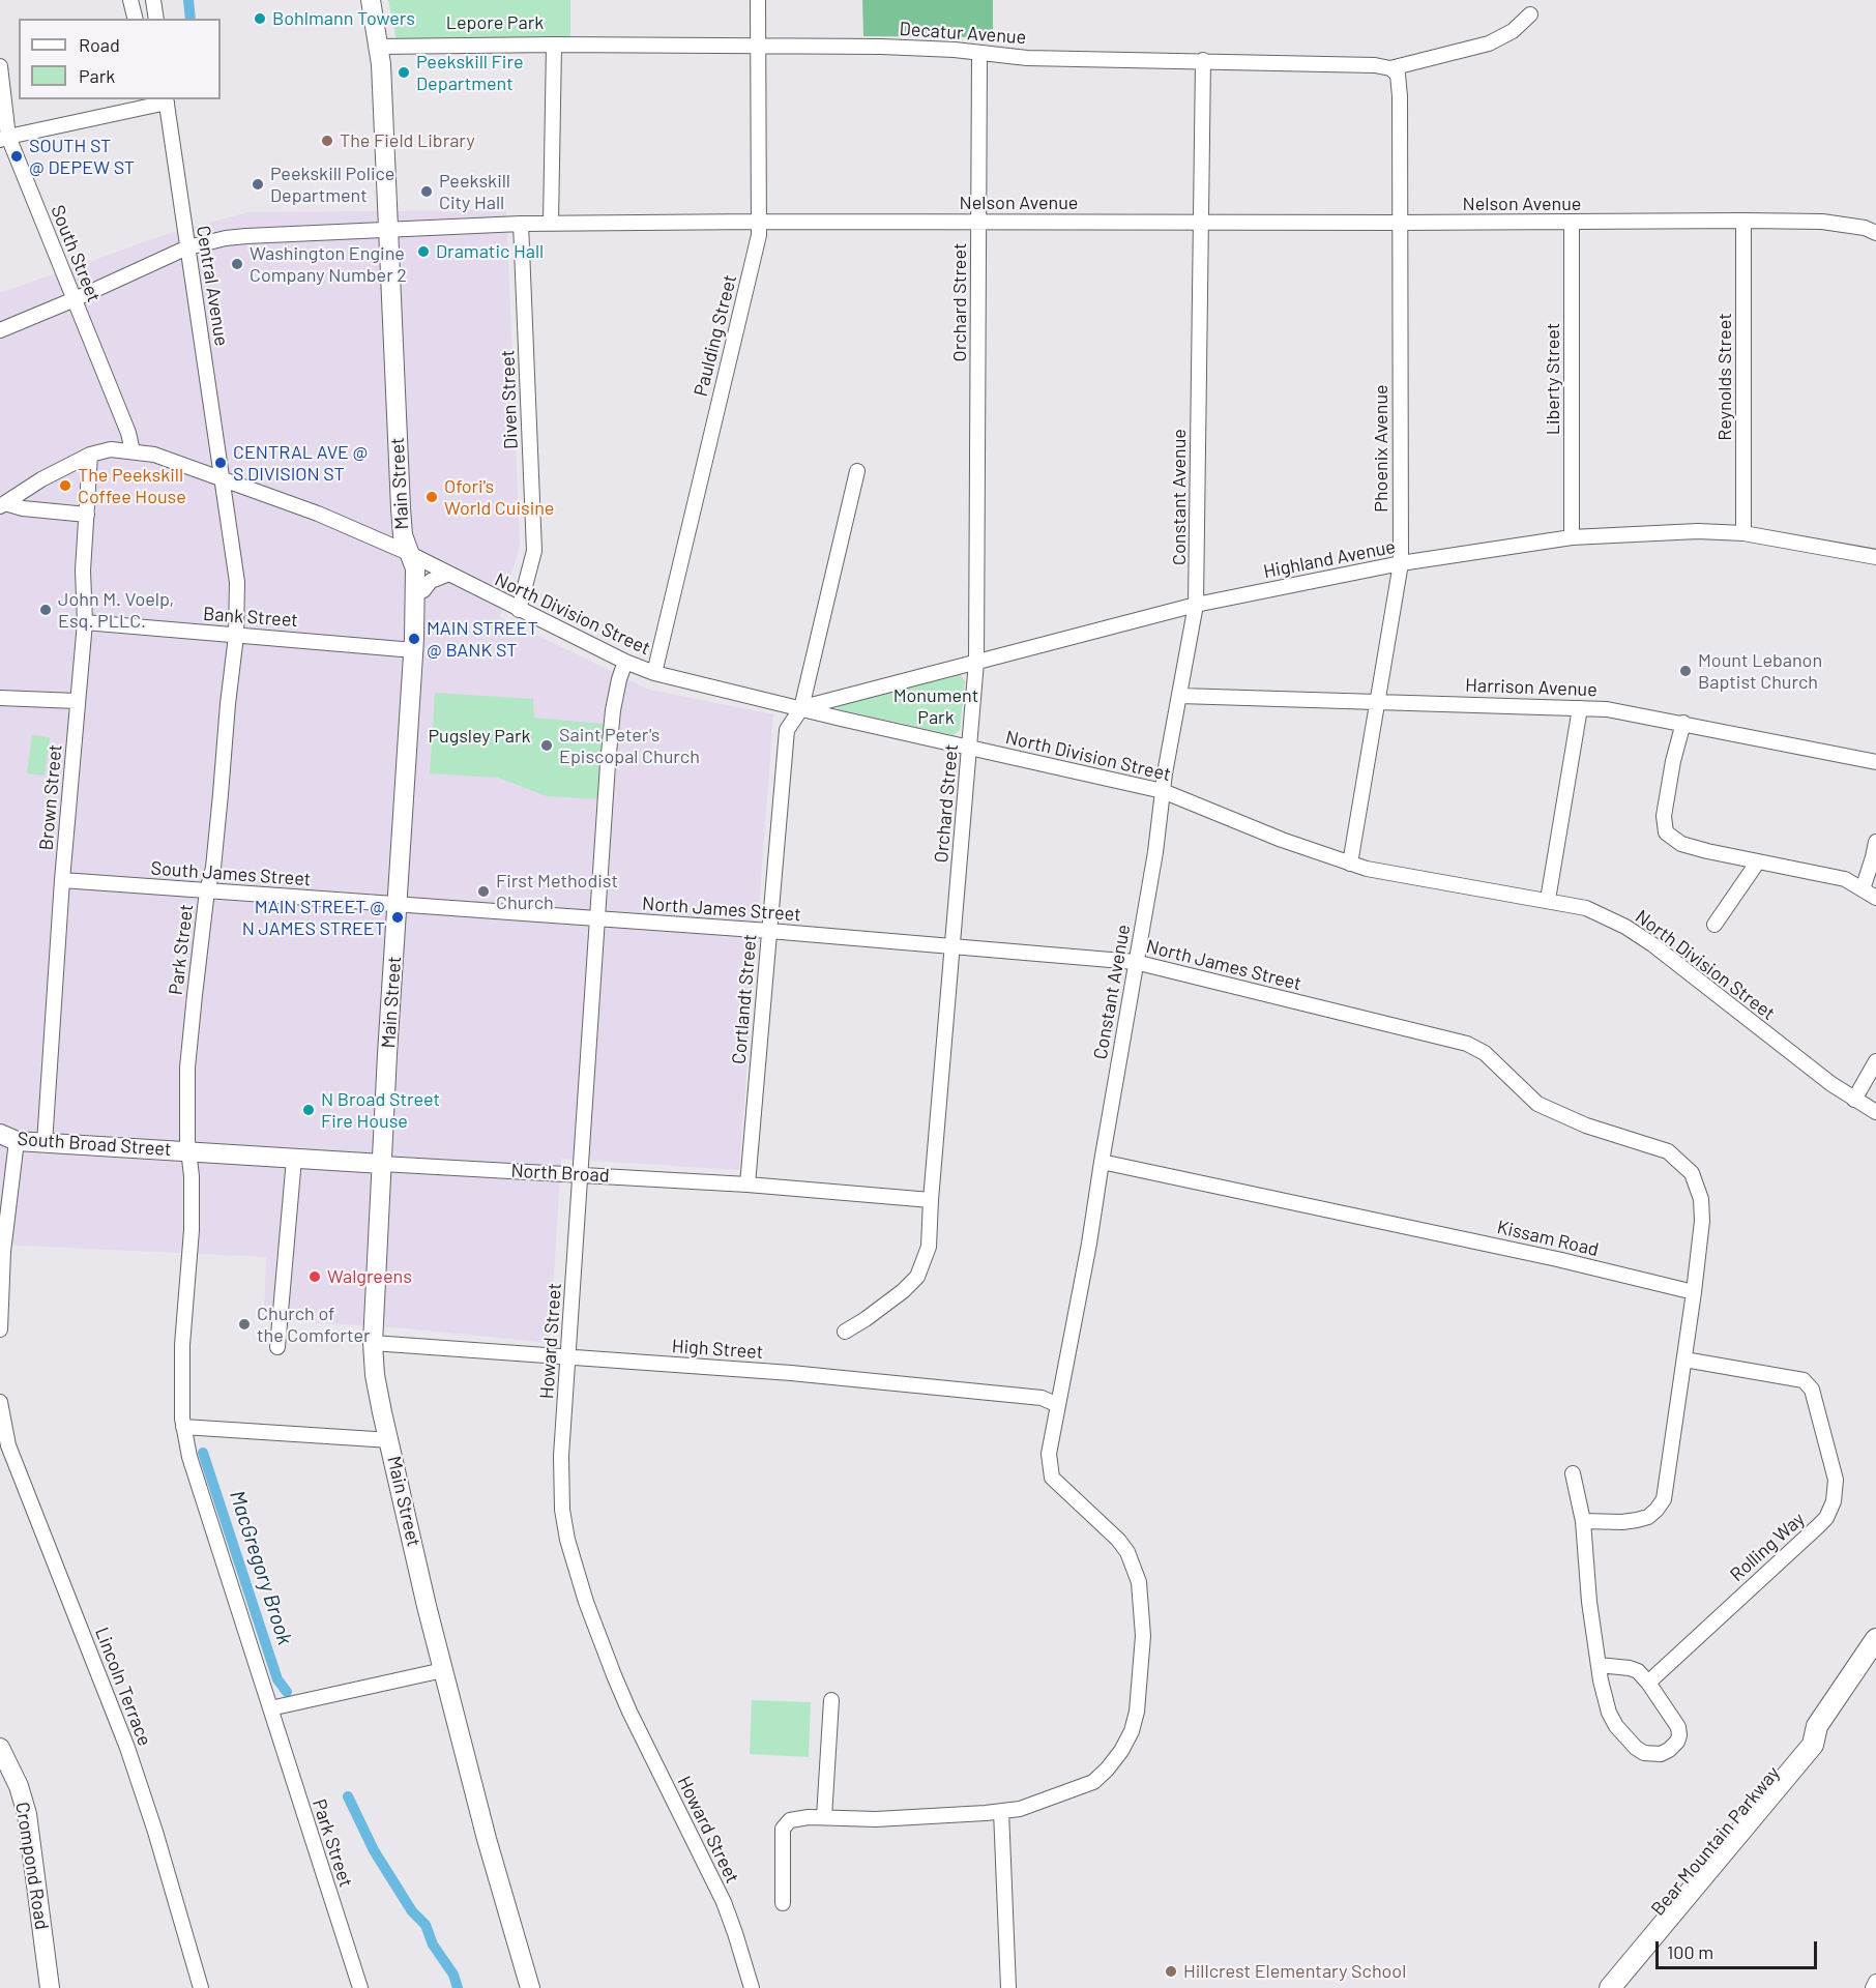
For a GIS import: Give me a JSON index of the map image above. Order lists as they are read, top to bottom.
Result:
{
  "streets": {
    "highway": ["Bear Mountain Parkway"],
    "main road": [
      "Main Street",
      "South Broad Street",
      "North Broad",
      "Crompond Road"
    ],
    "street": [
      "Decatur Avenue",
      "Nelson Avenue",
      "South Street",
      "Central Avenue",
      "Orchard Street",
      "Paulding Street",
      "Reynolds Street",
      "Liberty Street",
      "Diven Street",
      "Phoenix Avenue",
      "Constant Avenue",
      "Highland Avenue",
      "North Division Street",
      "Bank Street",
      "Harrison Avenue",
      "Brown Street",
      "South James Street",
      "North James Street",
      "Park Street",
      "Cortlandt Street",
      "Kissam Road",
      "Howard Street",
      "High Street",
      "Rolling Way",
      "Lincoln Terrace"
    ]
  },
  "crossings": [
    ["Decatur Avenue", "Orchard Street"],
    ["Decatur Avenue", "Paulding Street"],
    ["Decatur Avenue", "Phoenix Avenue"],
    ["Decatur Avenue", "Main Street"],
    ["Decatur Avenue", "Constant Avenue"],
    ["Nelson Avenue", "South Street"],
    ["Nelson Avenue", "Central Avenue"],
    ["Nelson Avenue", "Orchard Street"],
    ["Nelson Avenue", "Paulding Street"],
    ["Nelson Avenue", "Reynolds Street"],
    ["Nelson Avenue", "Liberty Street"],
    ["Nelson Avenue", "Diven Street"],
    ["Nelson Avenue", "Phoenix Avenue"],
    ["Nelson Avenue", "Main Street"],
    ["Nelson Avenue", "Constant Avenue"],
    ["South Street", "North Division Street"],
    ["Central Avenue", "North Division Street"],
    ["Central Avenue", "Park Street"],
    ["Orchard Street", "Highland Avenue"],
    ["Orchard Street", "North Division Street"],
    ["Orchard Street", "North James Street"],
    ["Orchard Street", "North Broad"],
    ["Paulding Street", "North Division Street"],
    ["Reynolds Street", "Highland Avenue"],
    ["Liberty Street", "Highland Avenue"],
    ["Diven Street", "North Division Street"],
    ["Phoenix Avenue", "Highland Avenue"],
    ["Phoenix Avenue", "North Division Street"],
    ["Phoenix Avenue", "Harrison Avenue"],
    ["Main Street", "North Division Street"],
    ["Main Street", "Bank Street"],
    ["Main Street", "South James Street"],
    ["Main Street", "North James Street"],
    ["Main Street", "North Broad"],
    ["Main Street", "High Street"],
    ["Constant Avenue", "Highland Avenue"],
    ["Constant Avenue", "North Division Street"],
    ["Constant Avenue", "Harrison Avenue"],
    ["Constant Avenue", "North James Street"],
    ["Constant Avenue", "Kissam Road"],
    ["Constant Avenue", "High Street"],
    ["Highland Avenue", "North Division Street"],
    ["Highland Avenue", "Cortlandt Street"],
    ["North Division Street", "Brown Street"],
    ["North Division Street", "Park Street"],
    ["North Division Street", "Cortlandt Street"],
    ["North Division Street", "Howard Street"],
    ["Bank Street", "Brown Street"],
    ["Bank Street", "Park Street"],
    ["Brown Street", "South James Street"],
    ["Brown Street", "South Broad Street"],
    ["South James Street", "North James Street"],
    ["South James Street", "Park Street"],
    ["North James Street", "Cortlandt Street"],
    ["North James Street", "Kissam Road"],
    ["North James Street", "Howard Street"],
    ["Park Street", "South Broad Street"],
    ["Park Street", "North Broad"],
    ["Cortlandt Street", "North Broad"],
    ["South Broad Street", "North Broad"],
    ["North Broad", "Howard Street"],
    ["Howard Street", "High Street"]
  ],
  "water": ["MacGregory Brook"],
  "parks": ["Lepore Park", "Monument Park", "Pugsley Park"],
  "places": [
    "Bohlmann Towers",
    "Peekskill Fire Department",
    "The Field Library",
    "SOUTH ST @ DEPEW ST",
    "Peekskill Police Department",
    "Peekskill City Hall",
    "Dramatic Hall",
    "Washington Engine Company Number 2",
    "CENTRAL AVE @ S DIVISION ST",
    "The Peekskill Coffee House",
    "Ofori's World Cuisine",
    "John M. Voelp, Esq. PLLC.",
    "MAIN STREET @ BANK ST",
    "Mount Lebanon Baptist Church",
    "Saint Peter's Episcopal Church",
    "First Methodist Church",
    "MAIN STREET @ N JAMES STREET",
    "N Broad Street Fire House",
    "Walgreens",
    "Church of the Comforter",
    "Hillcrest Elementary School"
  ],
  "legend": ["Road", "Park"],
  "scale_bar": "100 m"
}
